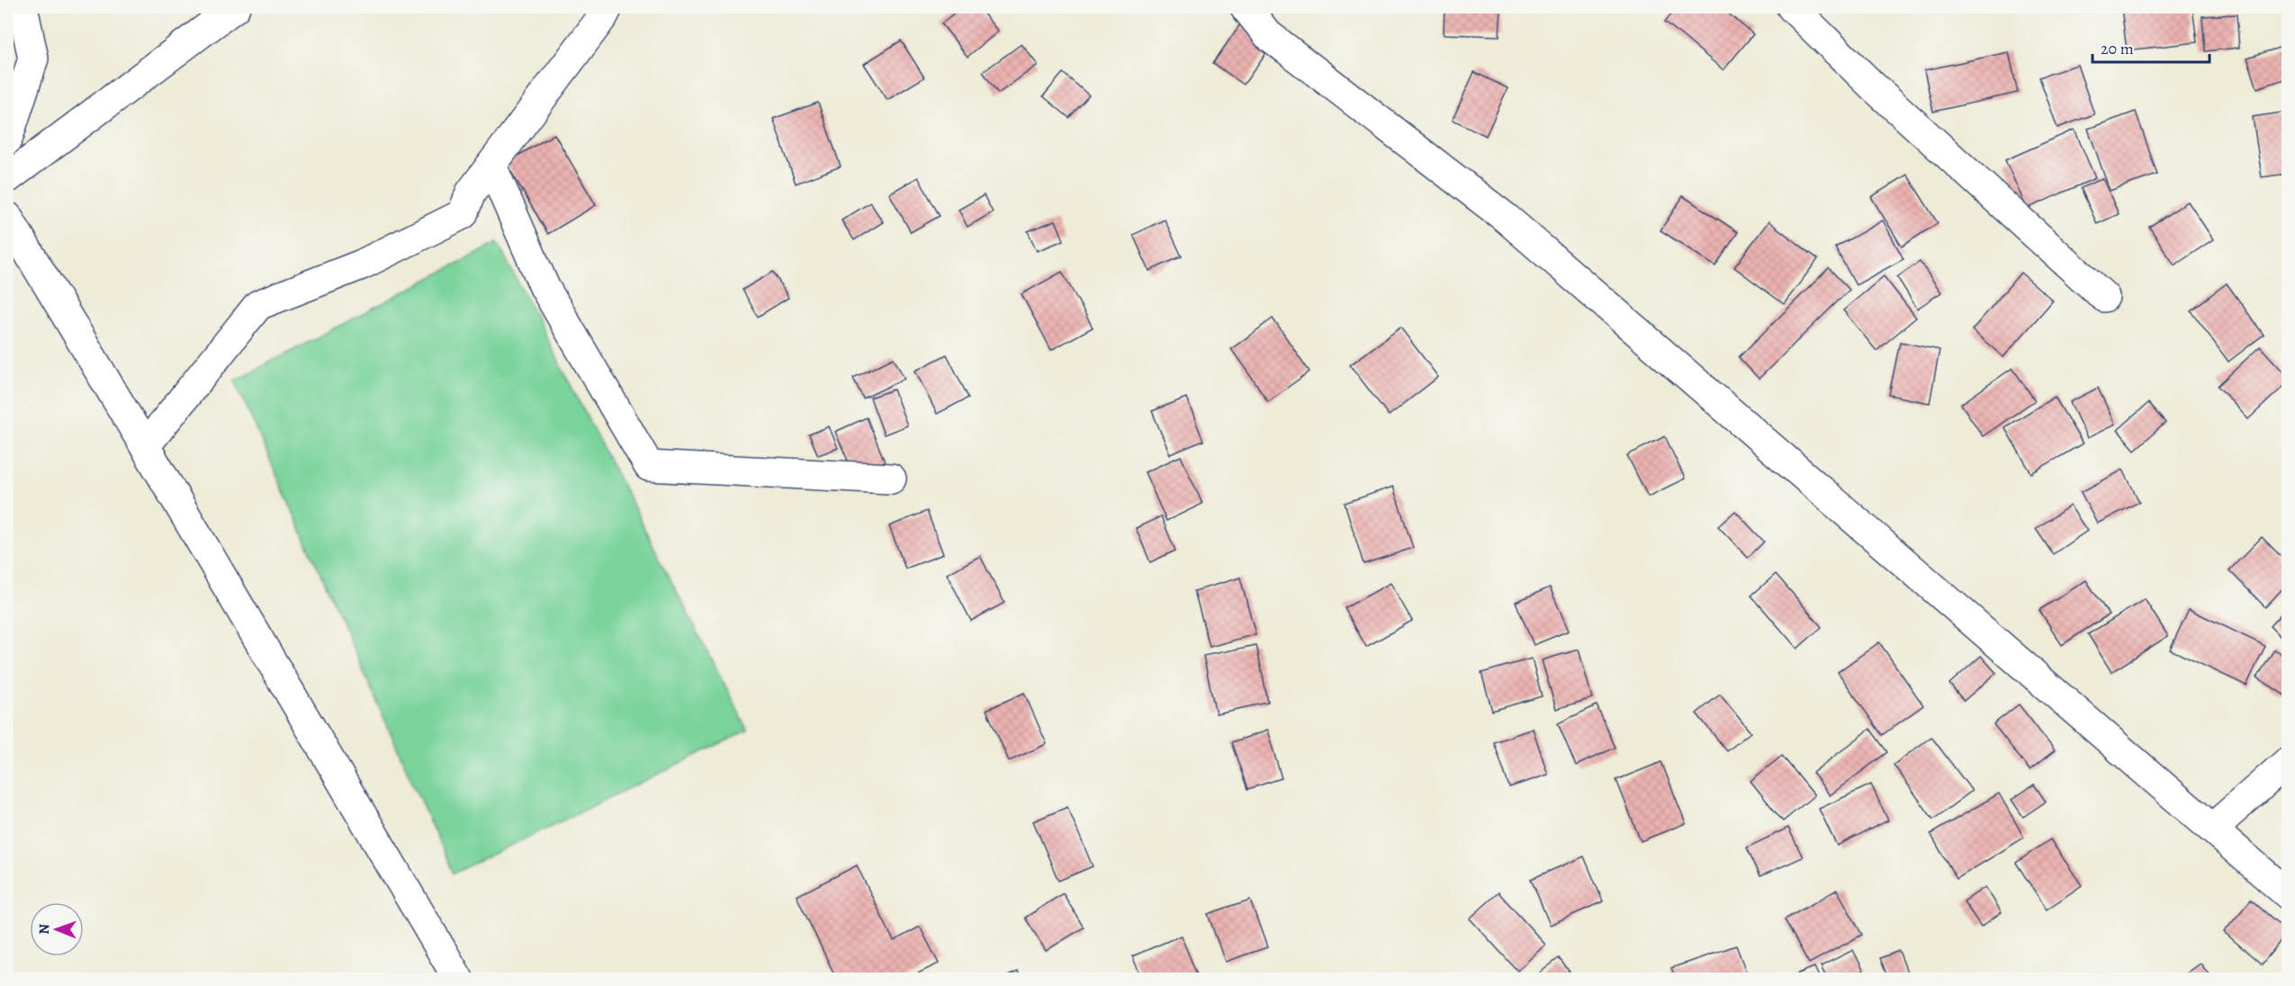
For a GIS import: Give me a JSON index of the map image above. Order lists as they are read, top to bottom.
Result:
{
  "scale_bar": "20 m",
  "north": "left"
}
